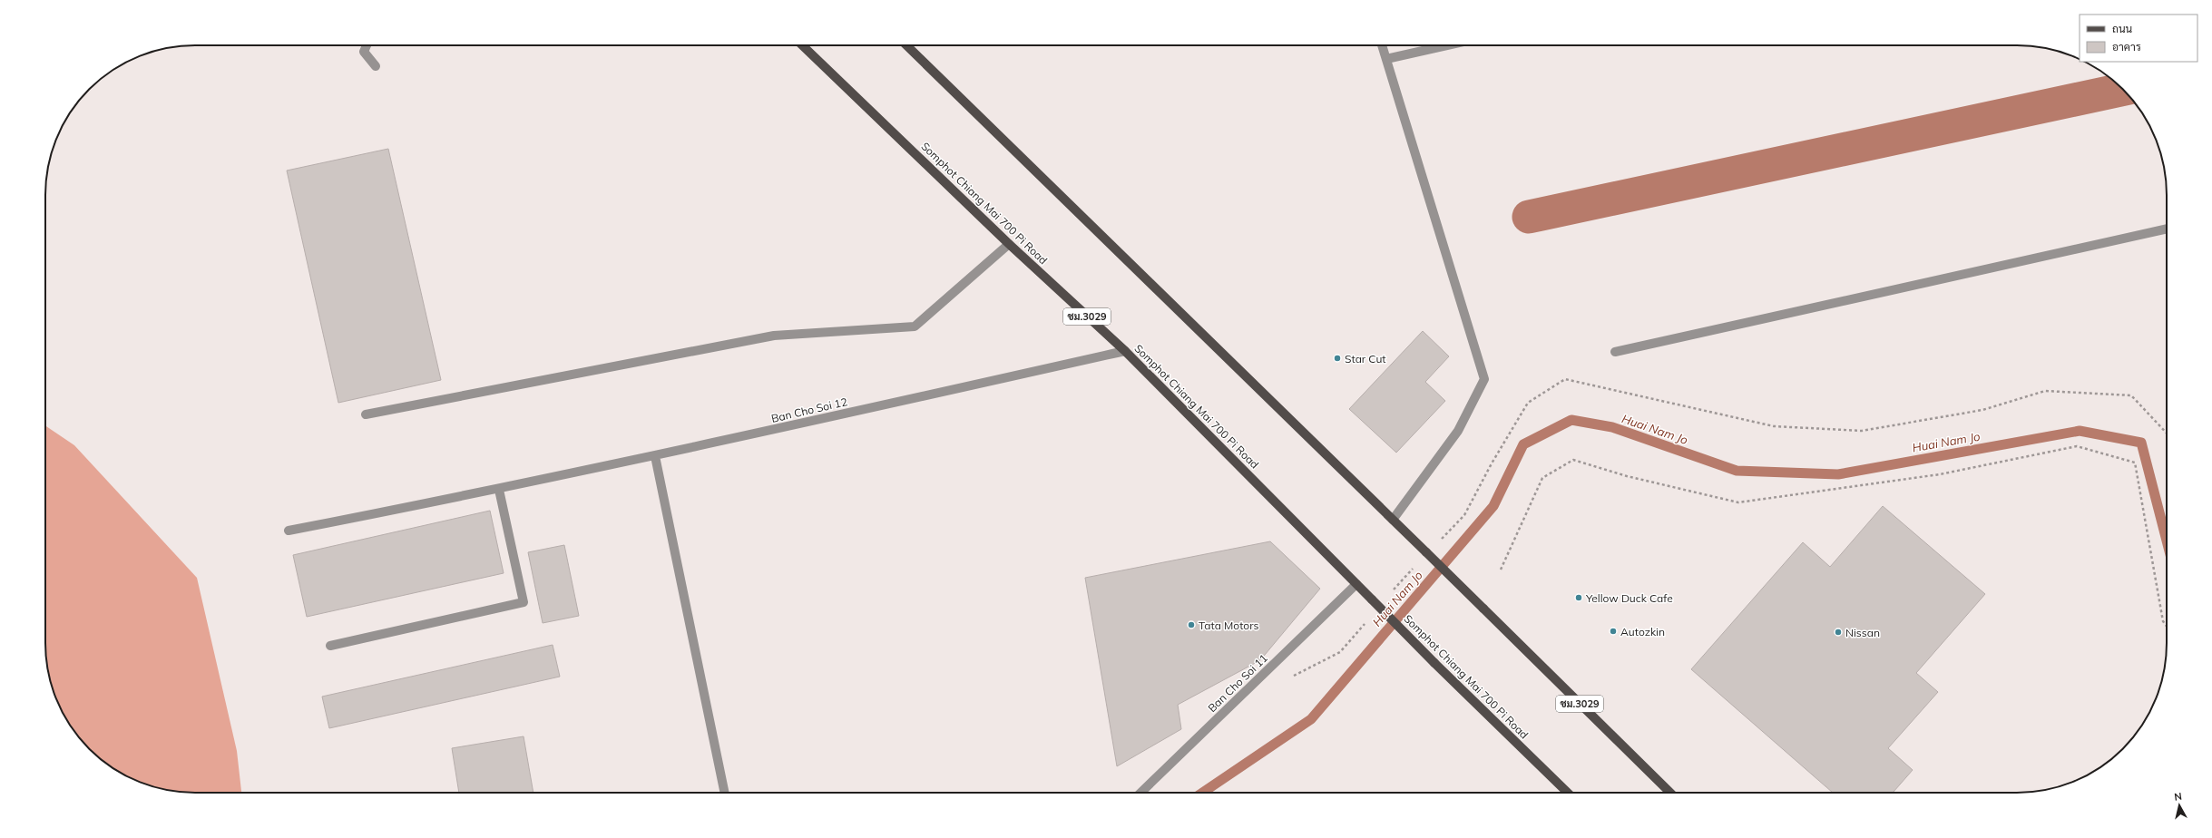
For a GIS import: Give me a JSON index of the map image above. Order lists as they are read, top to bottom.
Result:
{
  "streets": {
    "main road": ["Somphot Chiang Mai 700 Pi Road", "ชม.3029"],
    "street": ["Ban Cho Soi 12", "Ban Cho Soi 11"]
  },
  "crossings": [
    ["Somphot Chiang Mai 700 Pi Road", "Ban Cho Soi 12"],
    ["Somphot Chiang Mai 700 Pi Road", "Ban Cho Soi 11"]
  ],
  "water": ["Huai Nam Jo"],
  "places": [
    "Star Cut",
    "Yellow Duck Cafe",
    "Tata Motors",
    "Autozkin",
    "Nissan"
  ],
  "legend": ["ถนน", "อาคาร"],
  "north": "top"
}
